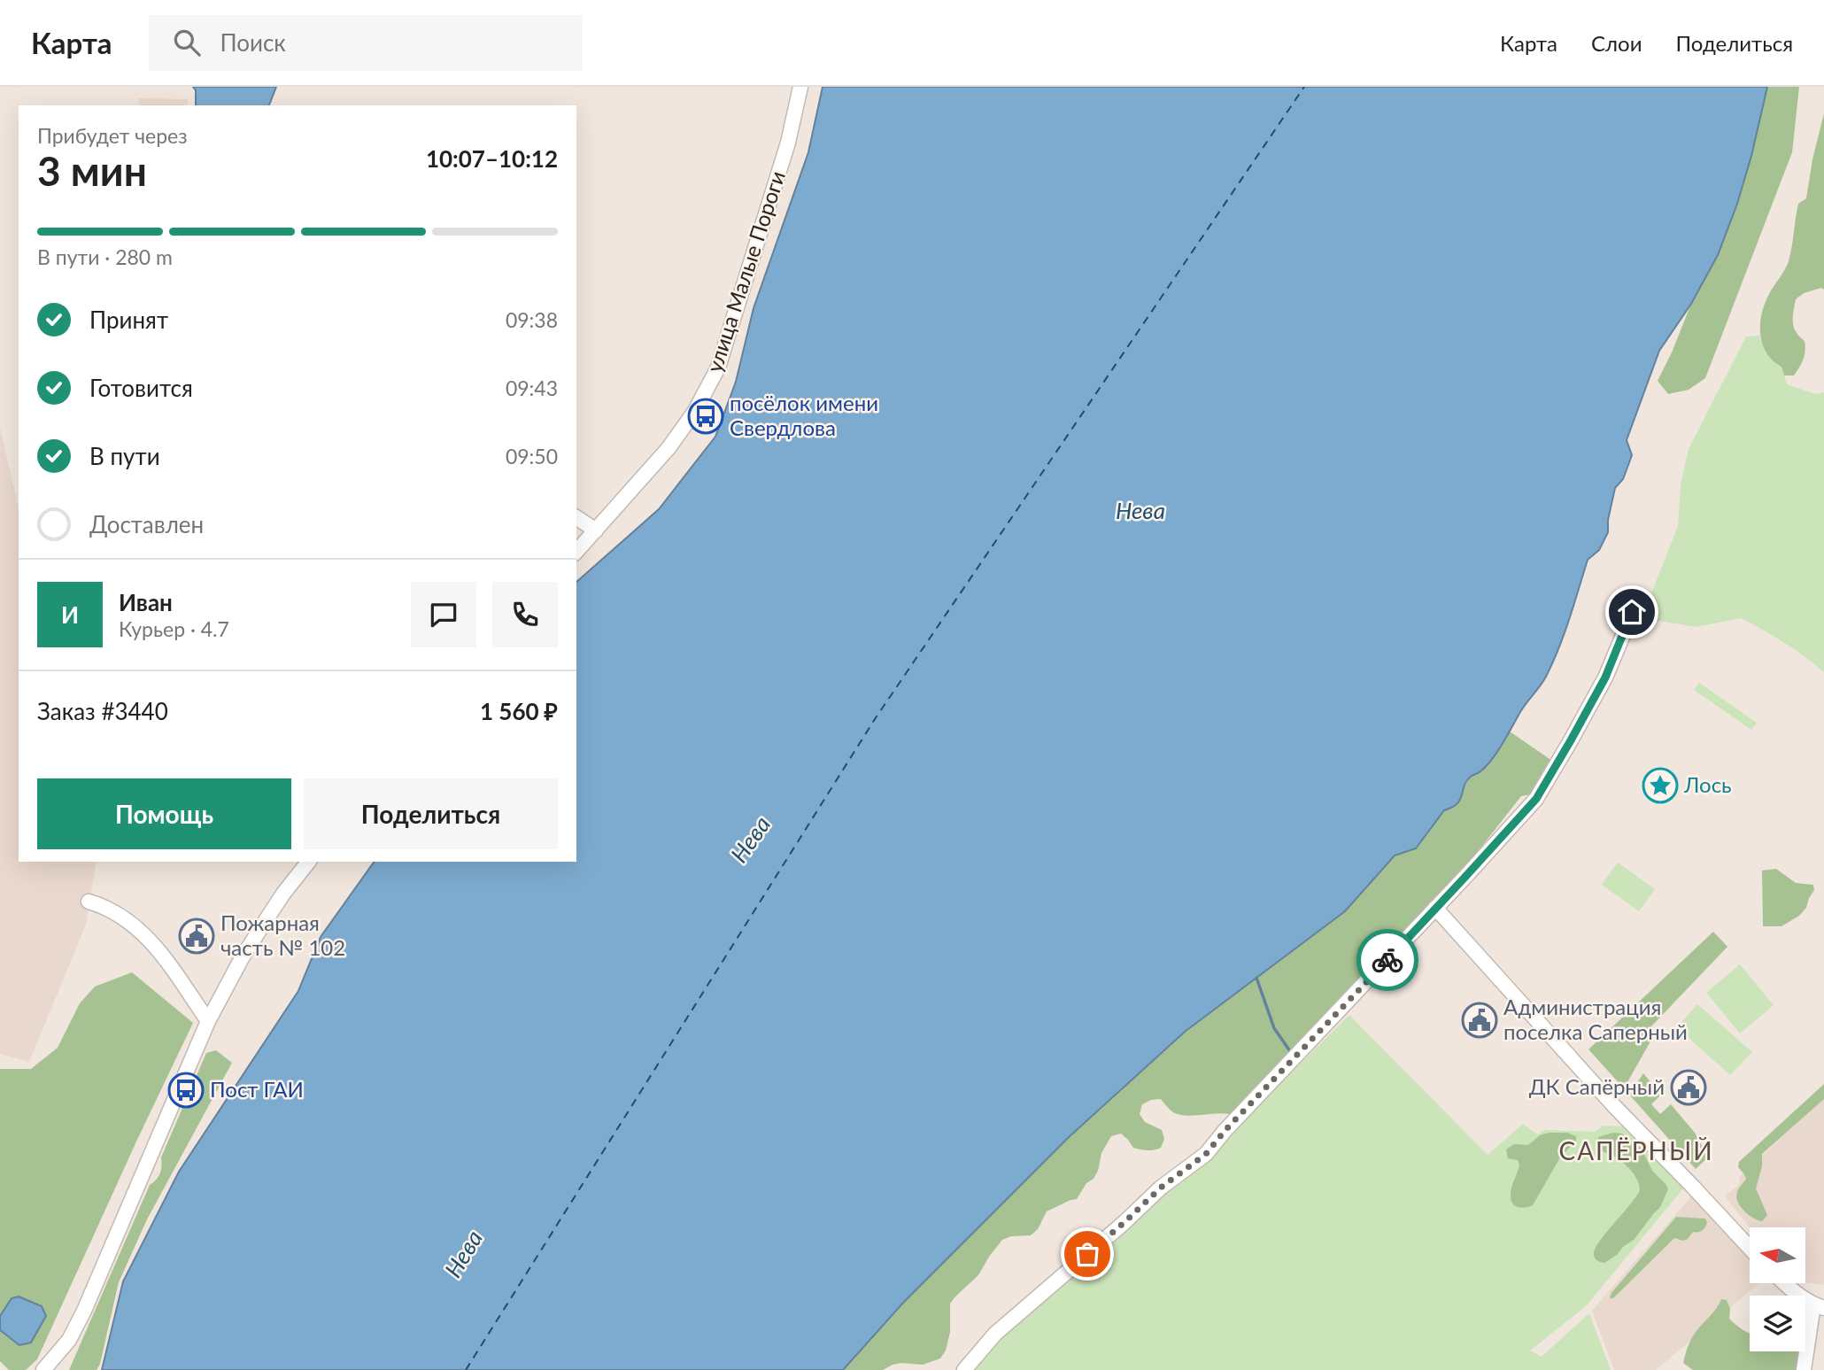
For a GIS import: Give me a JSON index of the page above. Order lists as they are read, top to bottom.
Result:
{
  "streets": {
    "street": ["улица Малые Пороги"]
  },
  "districts": ["САПЁРНЫЙ"],
  "water": ["Нева"],
  "places": {
    "bus stop": ["посёлок имени Свердлова", "Пост ГАИ"],
    "place": ["Лось"],
    "public building": ["Пожарная часть № 102", "Администрация поселка Саперный", "ДК Сапёрный"]
  },
  "north": "left",
  "page": {
    "header": "Карта",
    "search": "Поиск",
    "nav": ["Карта", "Слои", "Поделиться"],
    "heading": ["3 мин", "Прибудет через", "10:07–10:12"],
    "panel": [
      "Иван",
      "Курьер · 4.7",
      "Заказ #3440",
      "1 560 ₽"
    ],
    "bar": "В пути · 280 m",
    "list": [
      ["Принят", "09:38"],
      ["Готовится", "09:43"],
      ["В пути", "09:50"],
      "Доставлен"
    ],
    "round": "И",
    "buttons": ["Помощь", "Поделиться"]
  }
}
